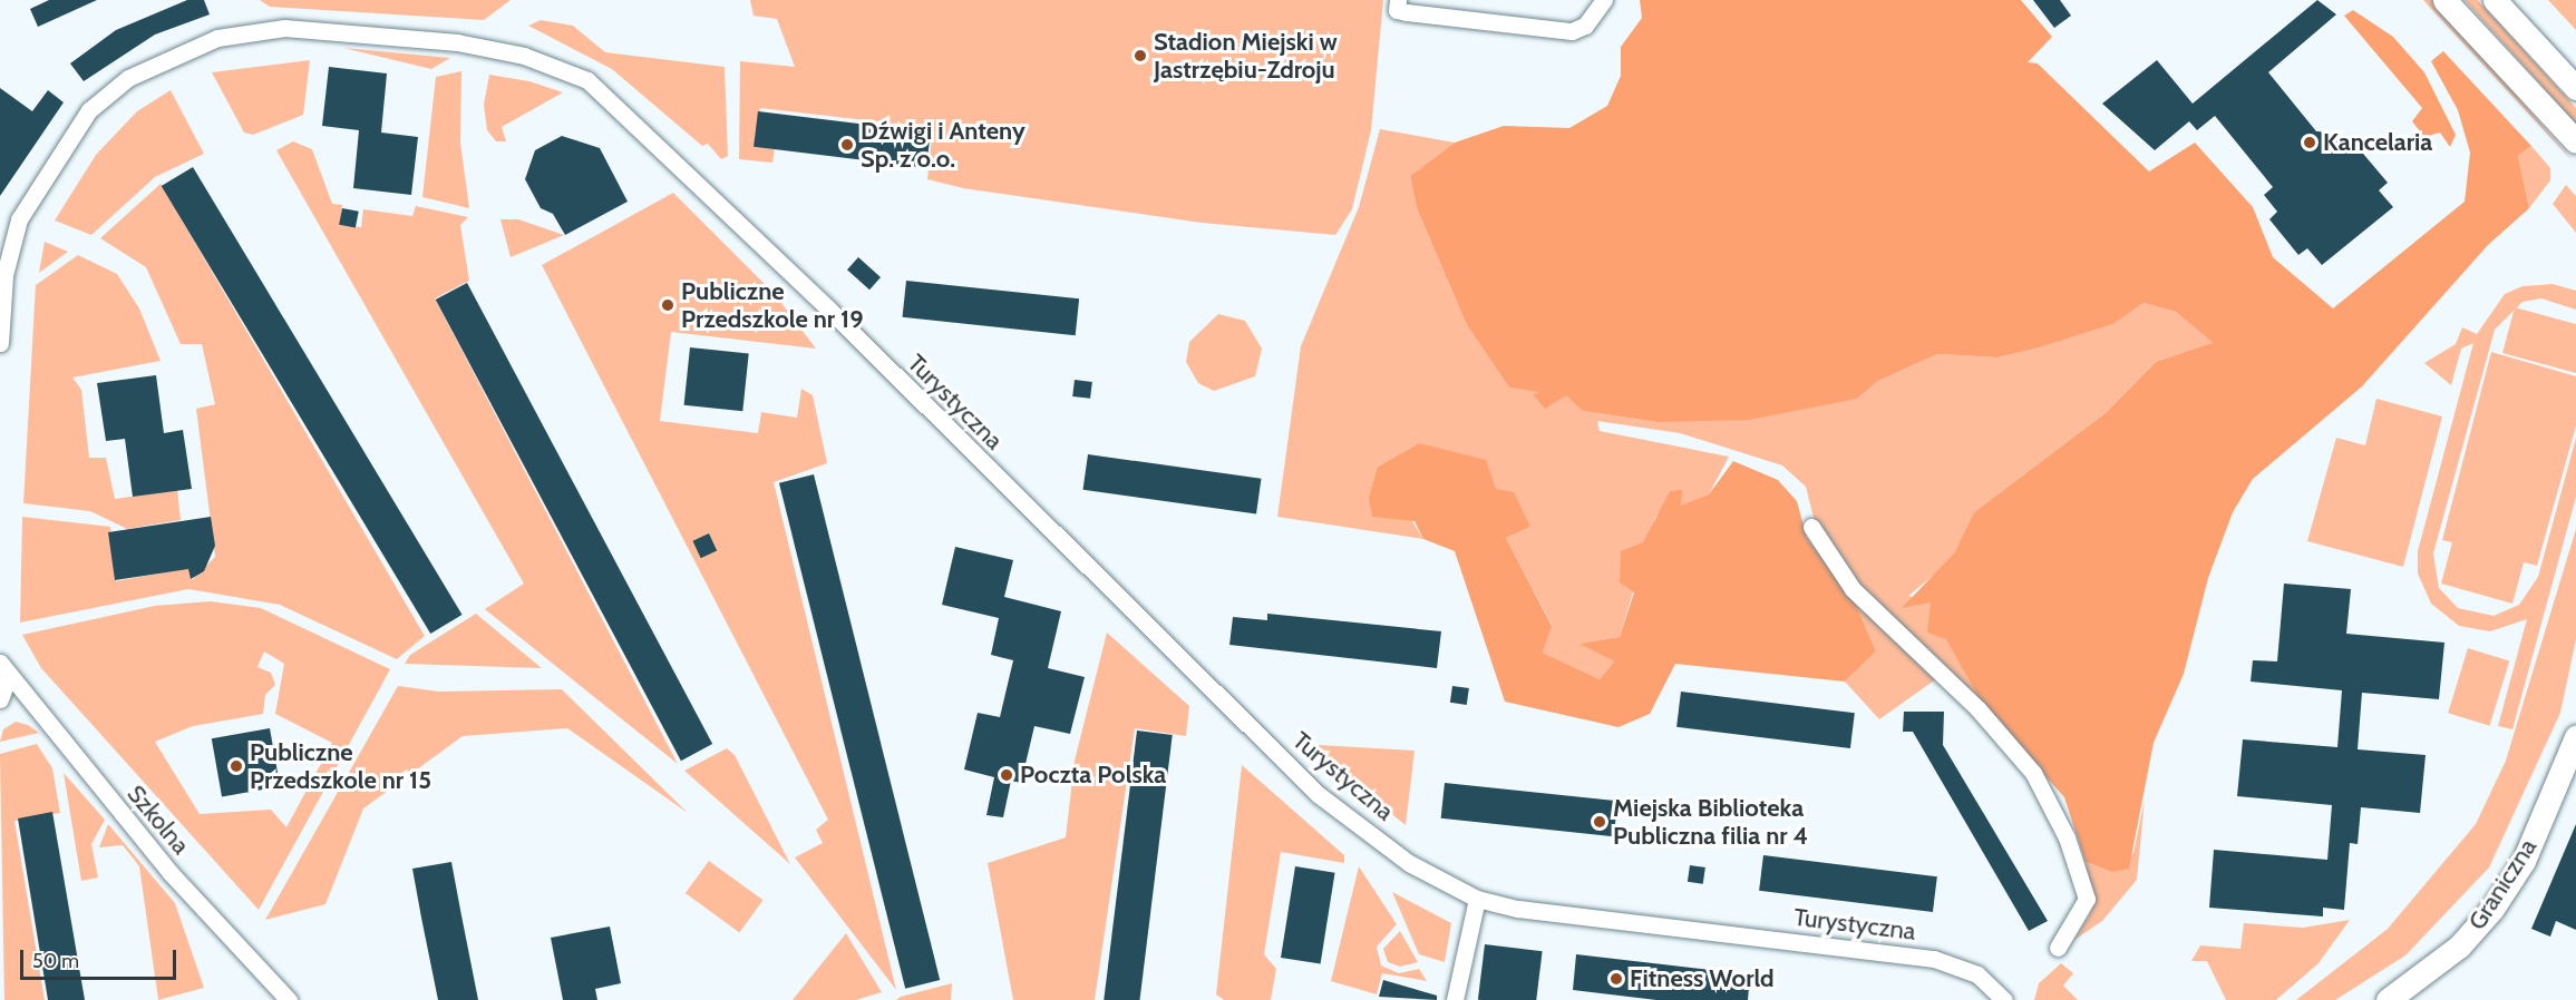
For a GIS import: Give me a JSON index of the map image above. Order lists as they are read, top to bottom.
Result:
{
  "streets": {
    "street": ["Turystyczna", "Szkolna", "Graniczna"]
  },
  "places": [
    "Stadion Miejski w Jastrzębiu-Zdroju",
    "Kancelaria",
    "Dźwigi i Anteny Sp. z o.o.",
    "Publiczne Przedszkole nr 19",
    "Publiczne Przedszkole nr 15",
    "Poczta Polska",
    "Miejska Biblioteka Publiczna filia nr 4",
    "Fitness World"
  ],
  "scale_bar": "50 m"
}
